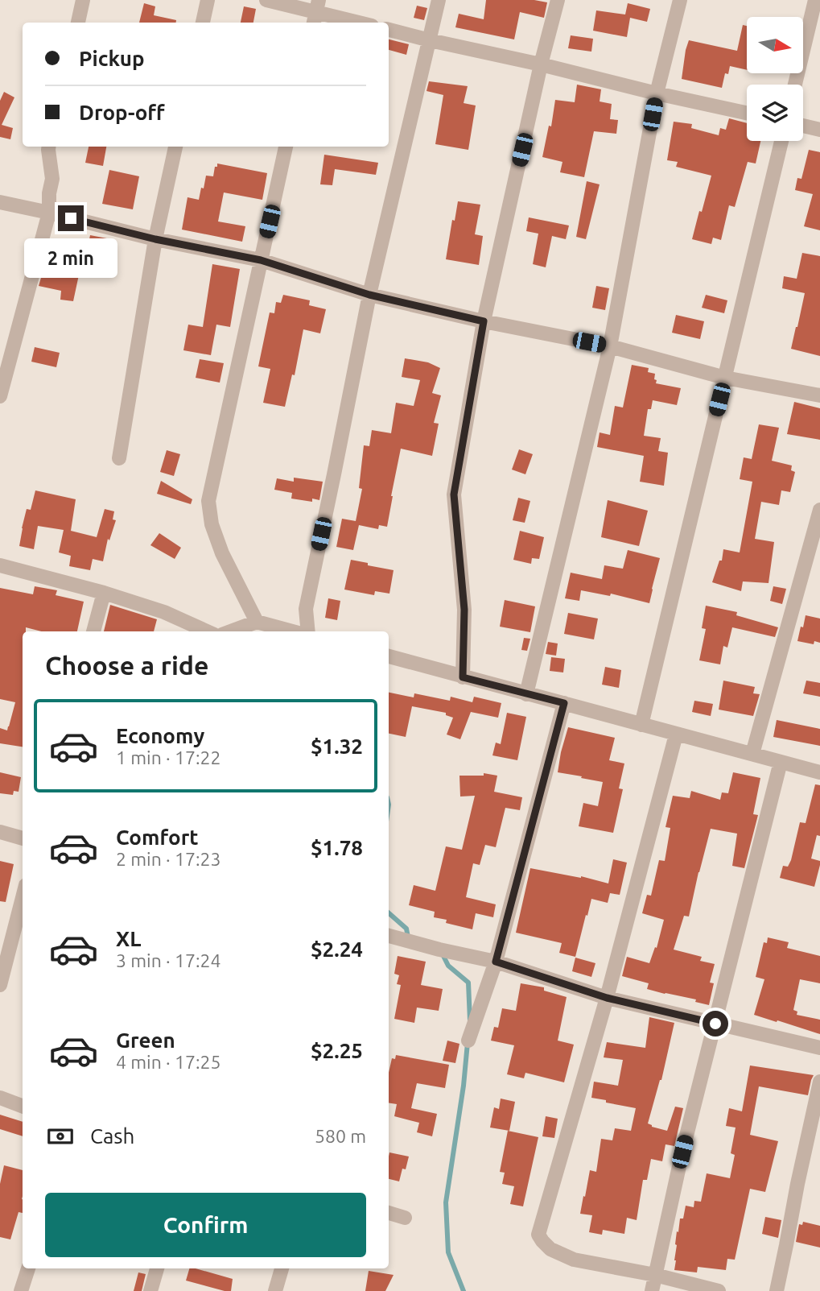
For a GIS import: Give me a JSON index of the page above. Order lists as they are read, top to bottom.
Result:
{
  "north": "right",
  "page": {
    "banner": ["Pickup", "Drop-off"],
    "bubble": "2 min",
    "heading": "Choose a ride",
    "list": [
      {
        "name": "Economy",
        "note": "1 min · 17:22",
        "value": "$1.32"
      },
      {
        "name": "Comfort",
        "note": "2 min · 17:23",
        "value": "$1.78"
      },
      {
        "name": "XL",
        "note": "3 min · 17:24",
        "value": "$2.24"
      },
      {
        "name": "Green",
        "note": "4 min · 17:25",
        "value": "$2.25"
      }
    ],
    "pay": ["Cash", "580 m"],
    "buttons": "Confirm"
  }
}
